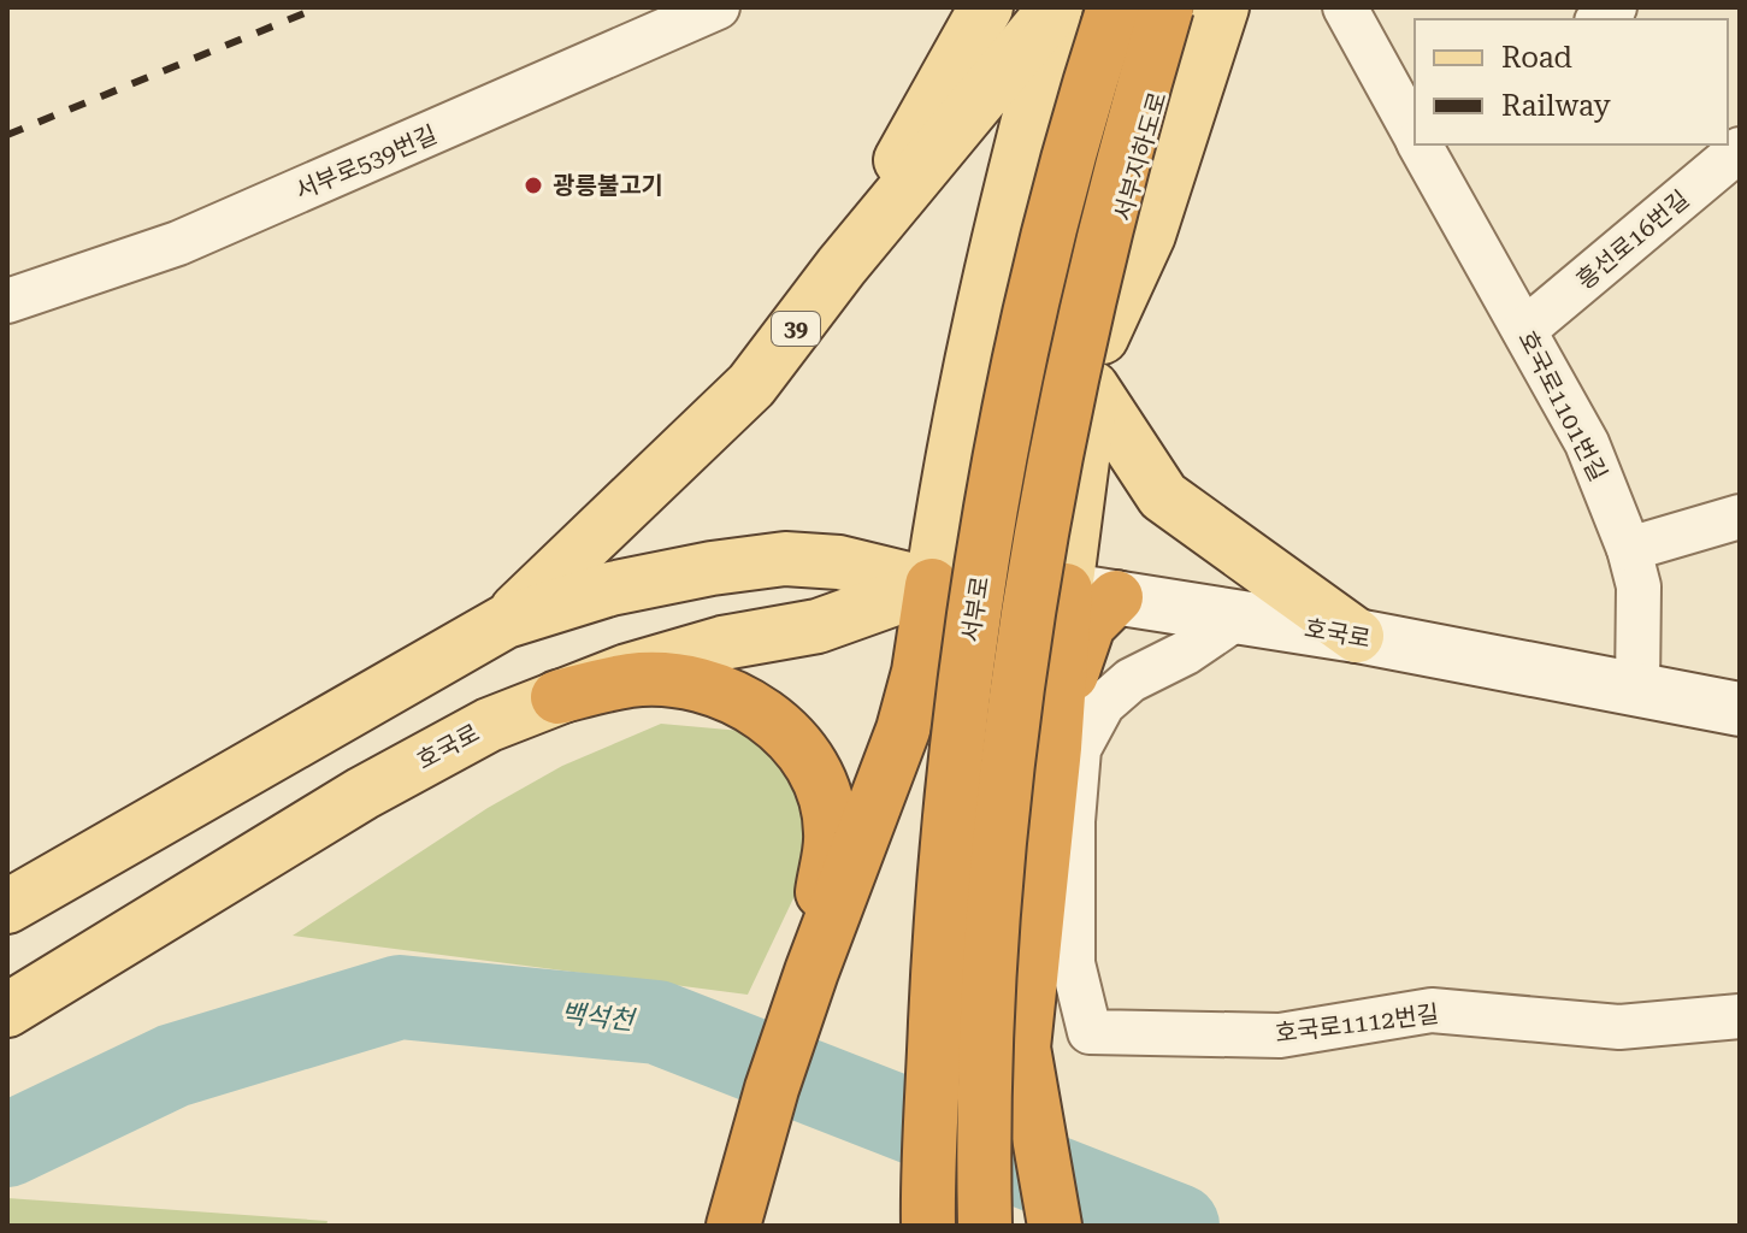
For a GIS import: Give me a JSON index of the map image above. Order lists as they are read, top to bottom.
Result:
{
  "streets": {
    "highway": ["서부로"],
    "main road": ["서부지하도로", "39", "호국로"],
    "street": [
      "서부로539번길",
      "흥선로16번길",
      "호국로1101번길",
      "호국로1112번길"
    ]
  },
  "crossings": [
    ["흥선로16번길", "호국로1101번길"],
    ["39", "서부로"],
    ["39", "호국로"],
    ["호국로1101번길", "호국로"],
    ["서부로", "호국로"],
    ["호국로", "호국로1112번길"]
  ],
  "water": ["백석천"],
  "places": ["광릉불고기"],
  "legend": ["Road", "Railway"]
}
